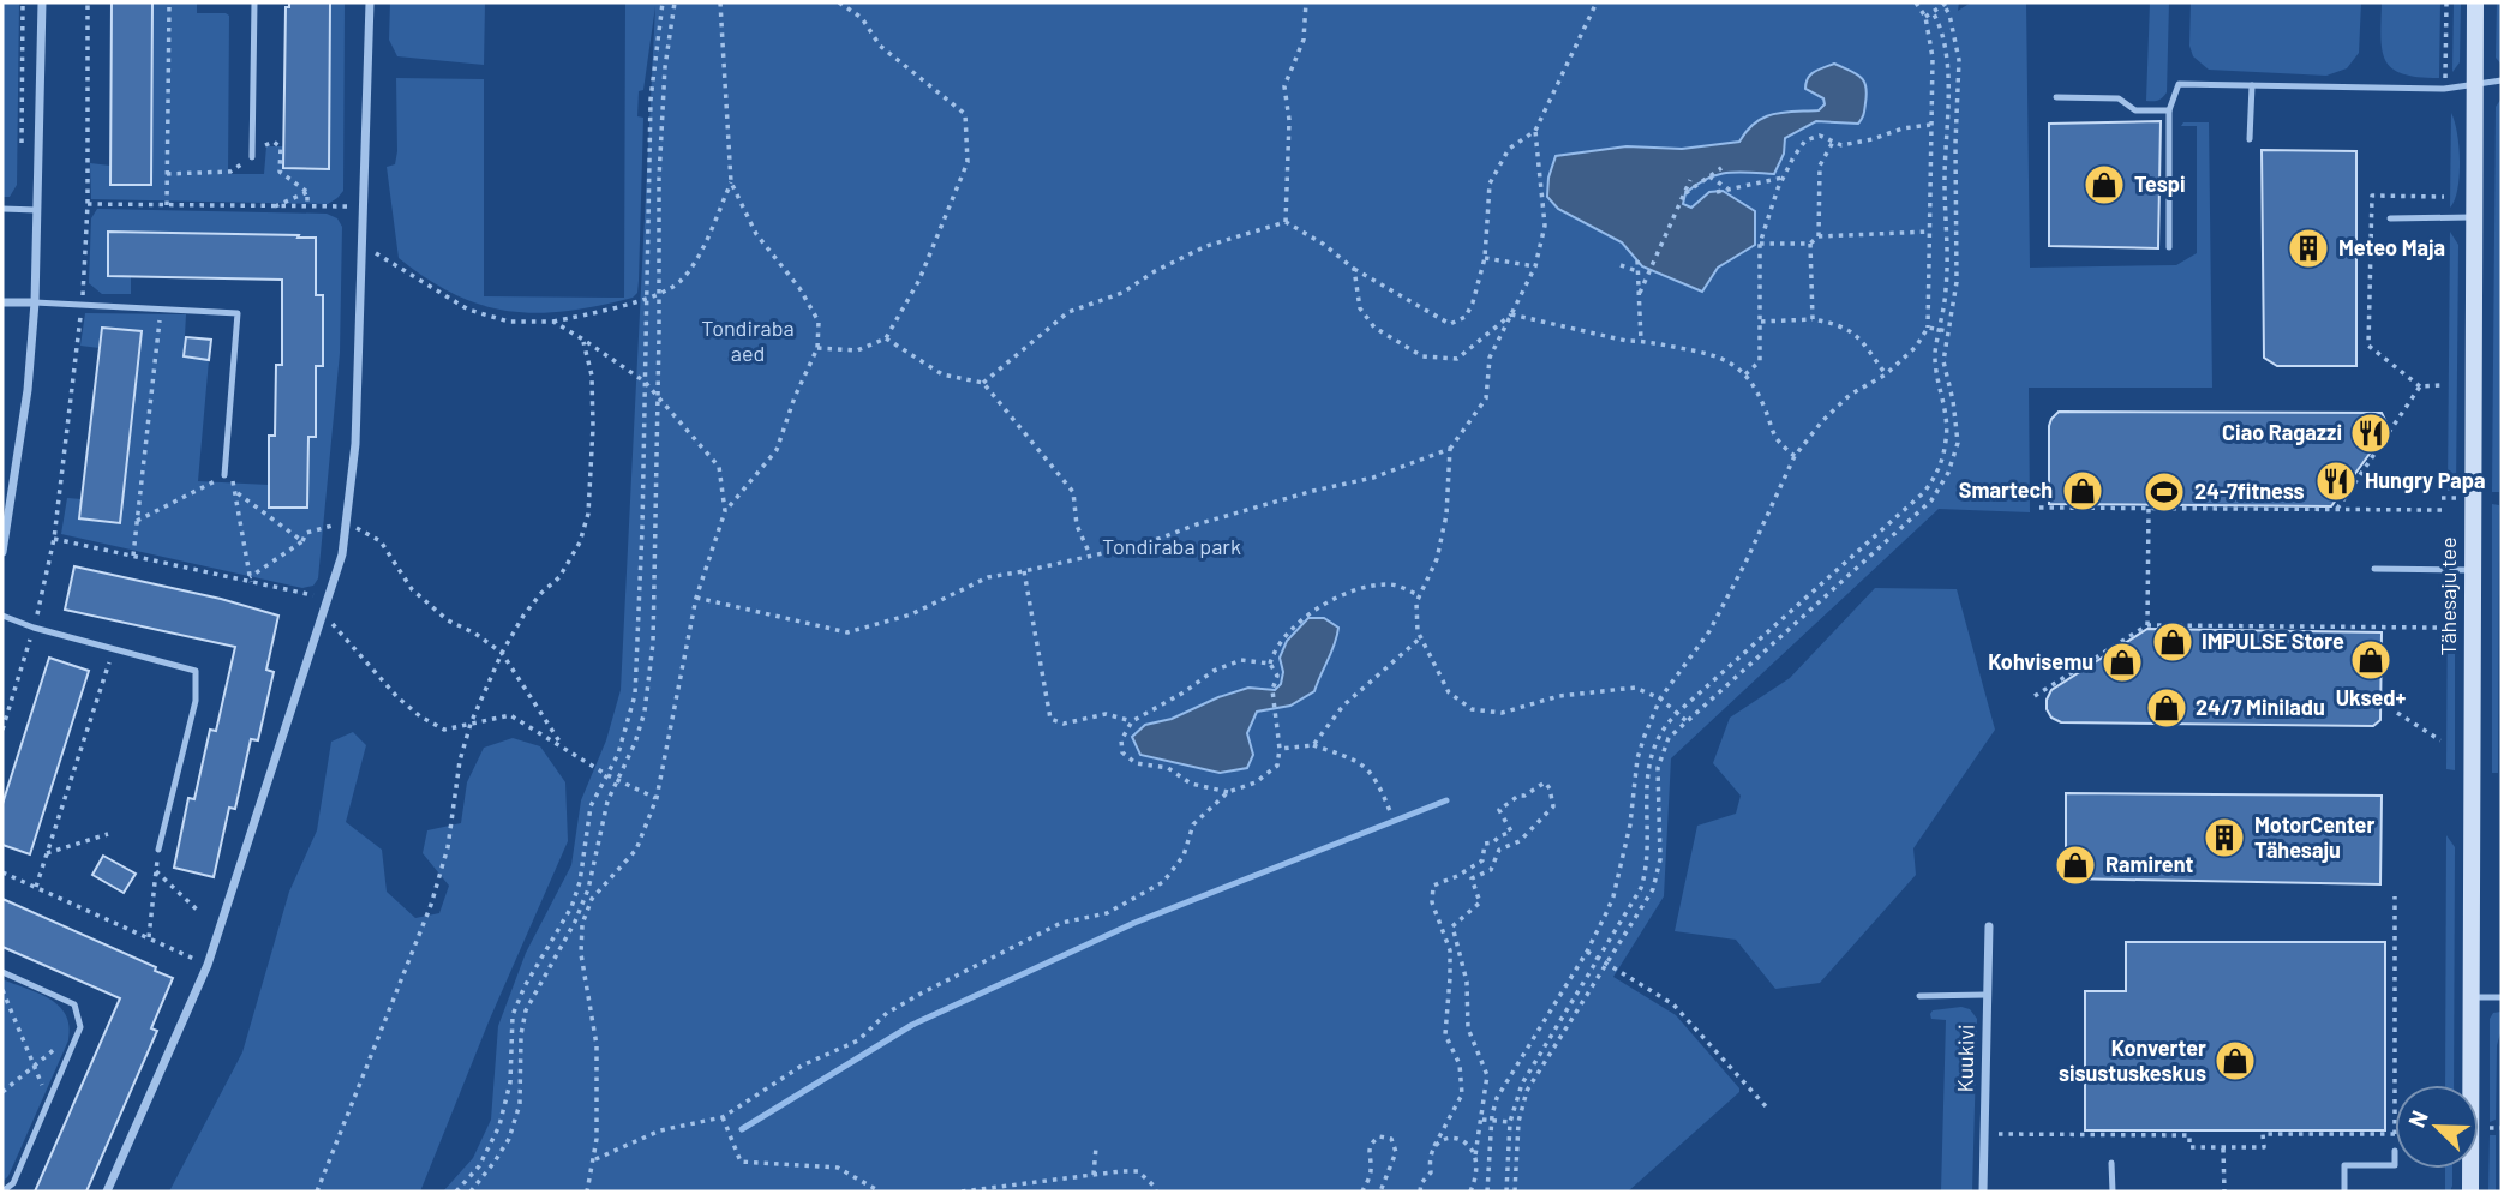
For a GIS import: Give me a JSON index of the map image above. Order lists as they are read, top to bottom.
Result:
{
  "streets": {
    "street": ["Tähesaju tee", "Kuukivi"]
  },
  "parks": ["Tondiraba aed", "Tondiraba park"],
  "places": {
    "shop": [
      "Tespi",
      "Smartech",
      "IMPULSE Store",
      "Uksed+",
      "Kohvisemu",
      "24/7 Miniladu",
      "Ramirent",
      "Konverter sisustuskeskus"
    ],
    "building": ["Meteo Maja", "MotorCenter Tähesaju"],
    "restaurant": ["Ciao Ragazzi", "Hungry Papa"],
    "sports": ["24-7fitness"]
  },
  "north": "top left"
}
